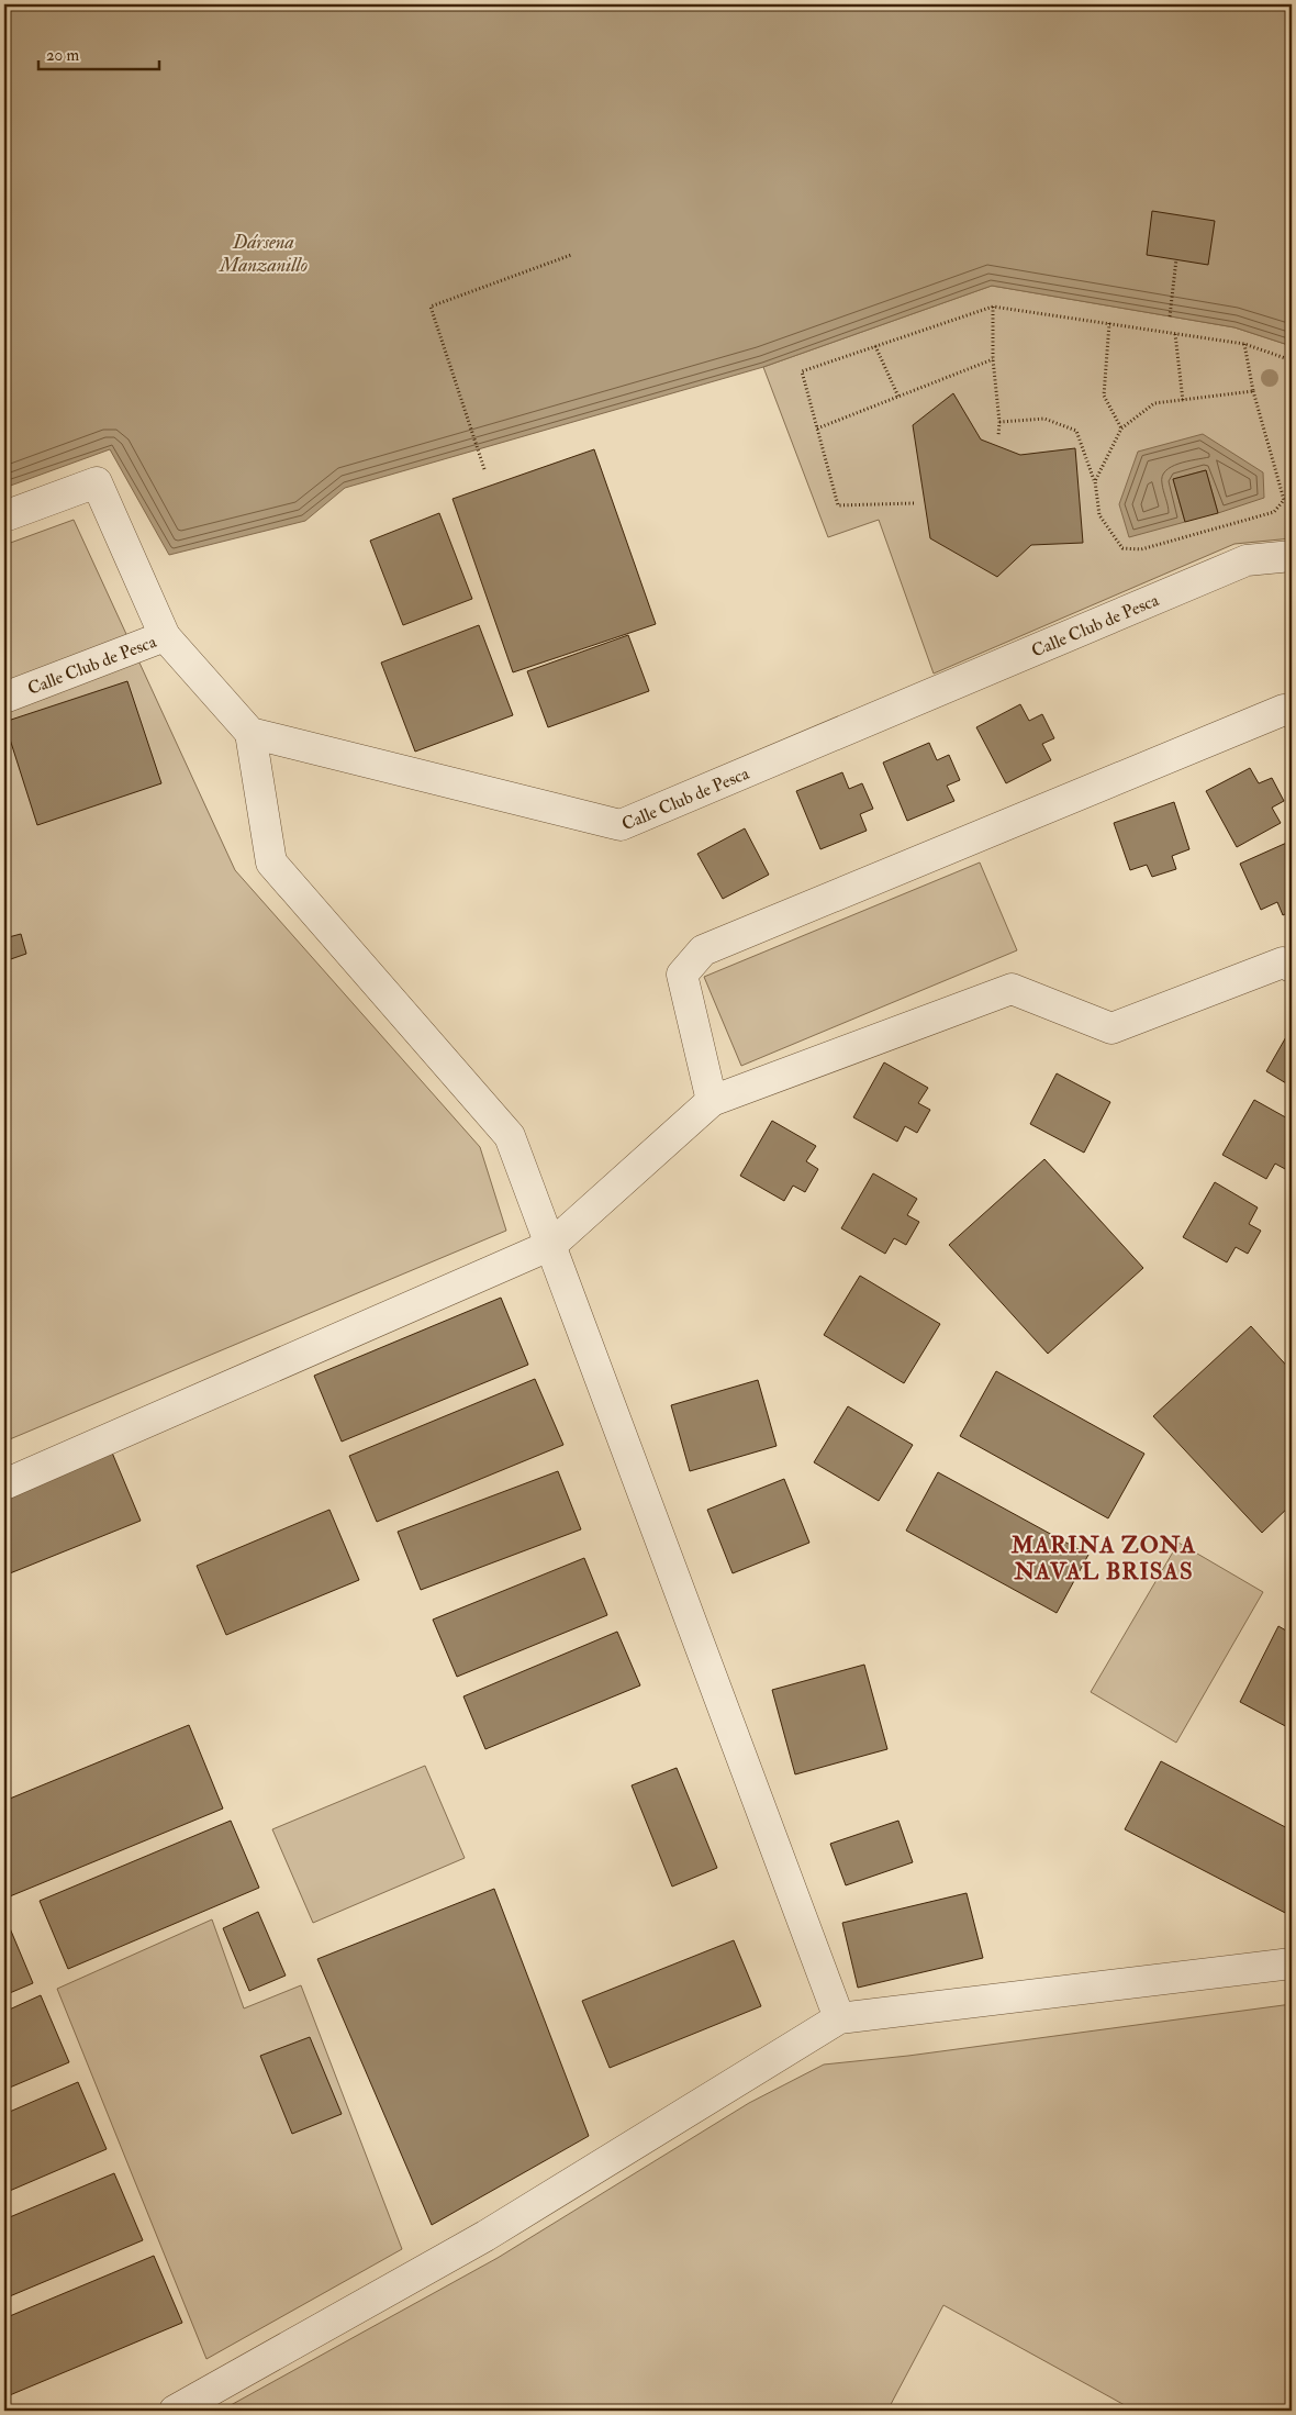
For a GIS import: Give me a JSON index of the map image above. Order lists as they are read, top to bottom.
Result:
{
  "streets": {
    "lane": ["Calle Club de Pesca"]
  },
  "districts": ["MARINA ZONA NAVAL BRISAS"],
  "water": ["Dársena Manzanillo"],
  "scale_bar": "20 m"
}
